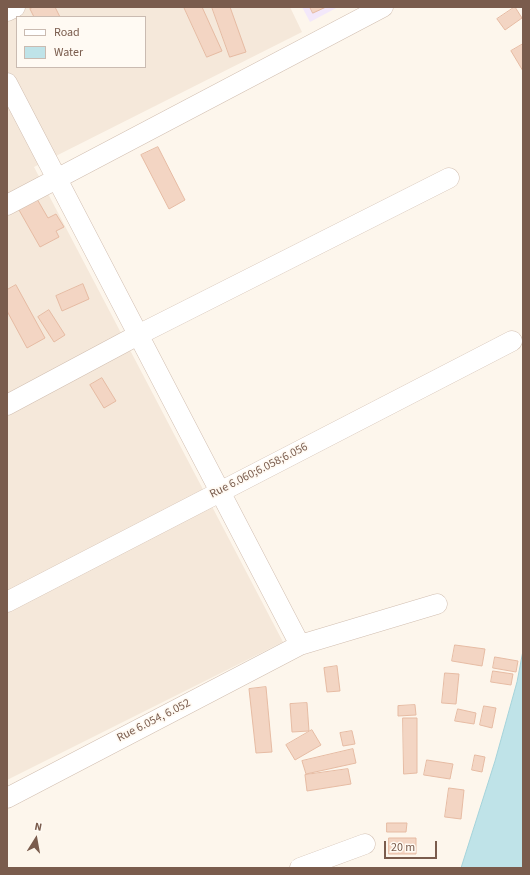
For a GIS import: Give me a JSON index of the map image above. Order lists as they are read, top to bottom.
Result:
{
  "streets": {
    "street": ["Rue 6.060;6.058;6.056", "Rue 6.054, 6.052"]
  },
  "legend": ["Road", "Water"],
  "scale_bar": "20 m",
  "north": "top"
}
